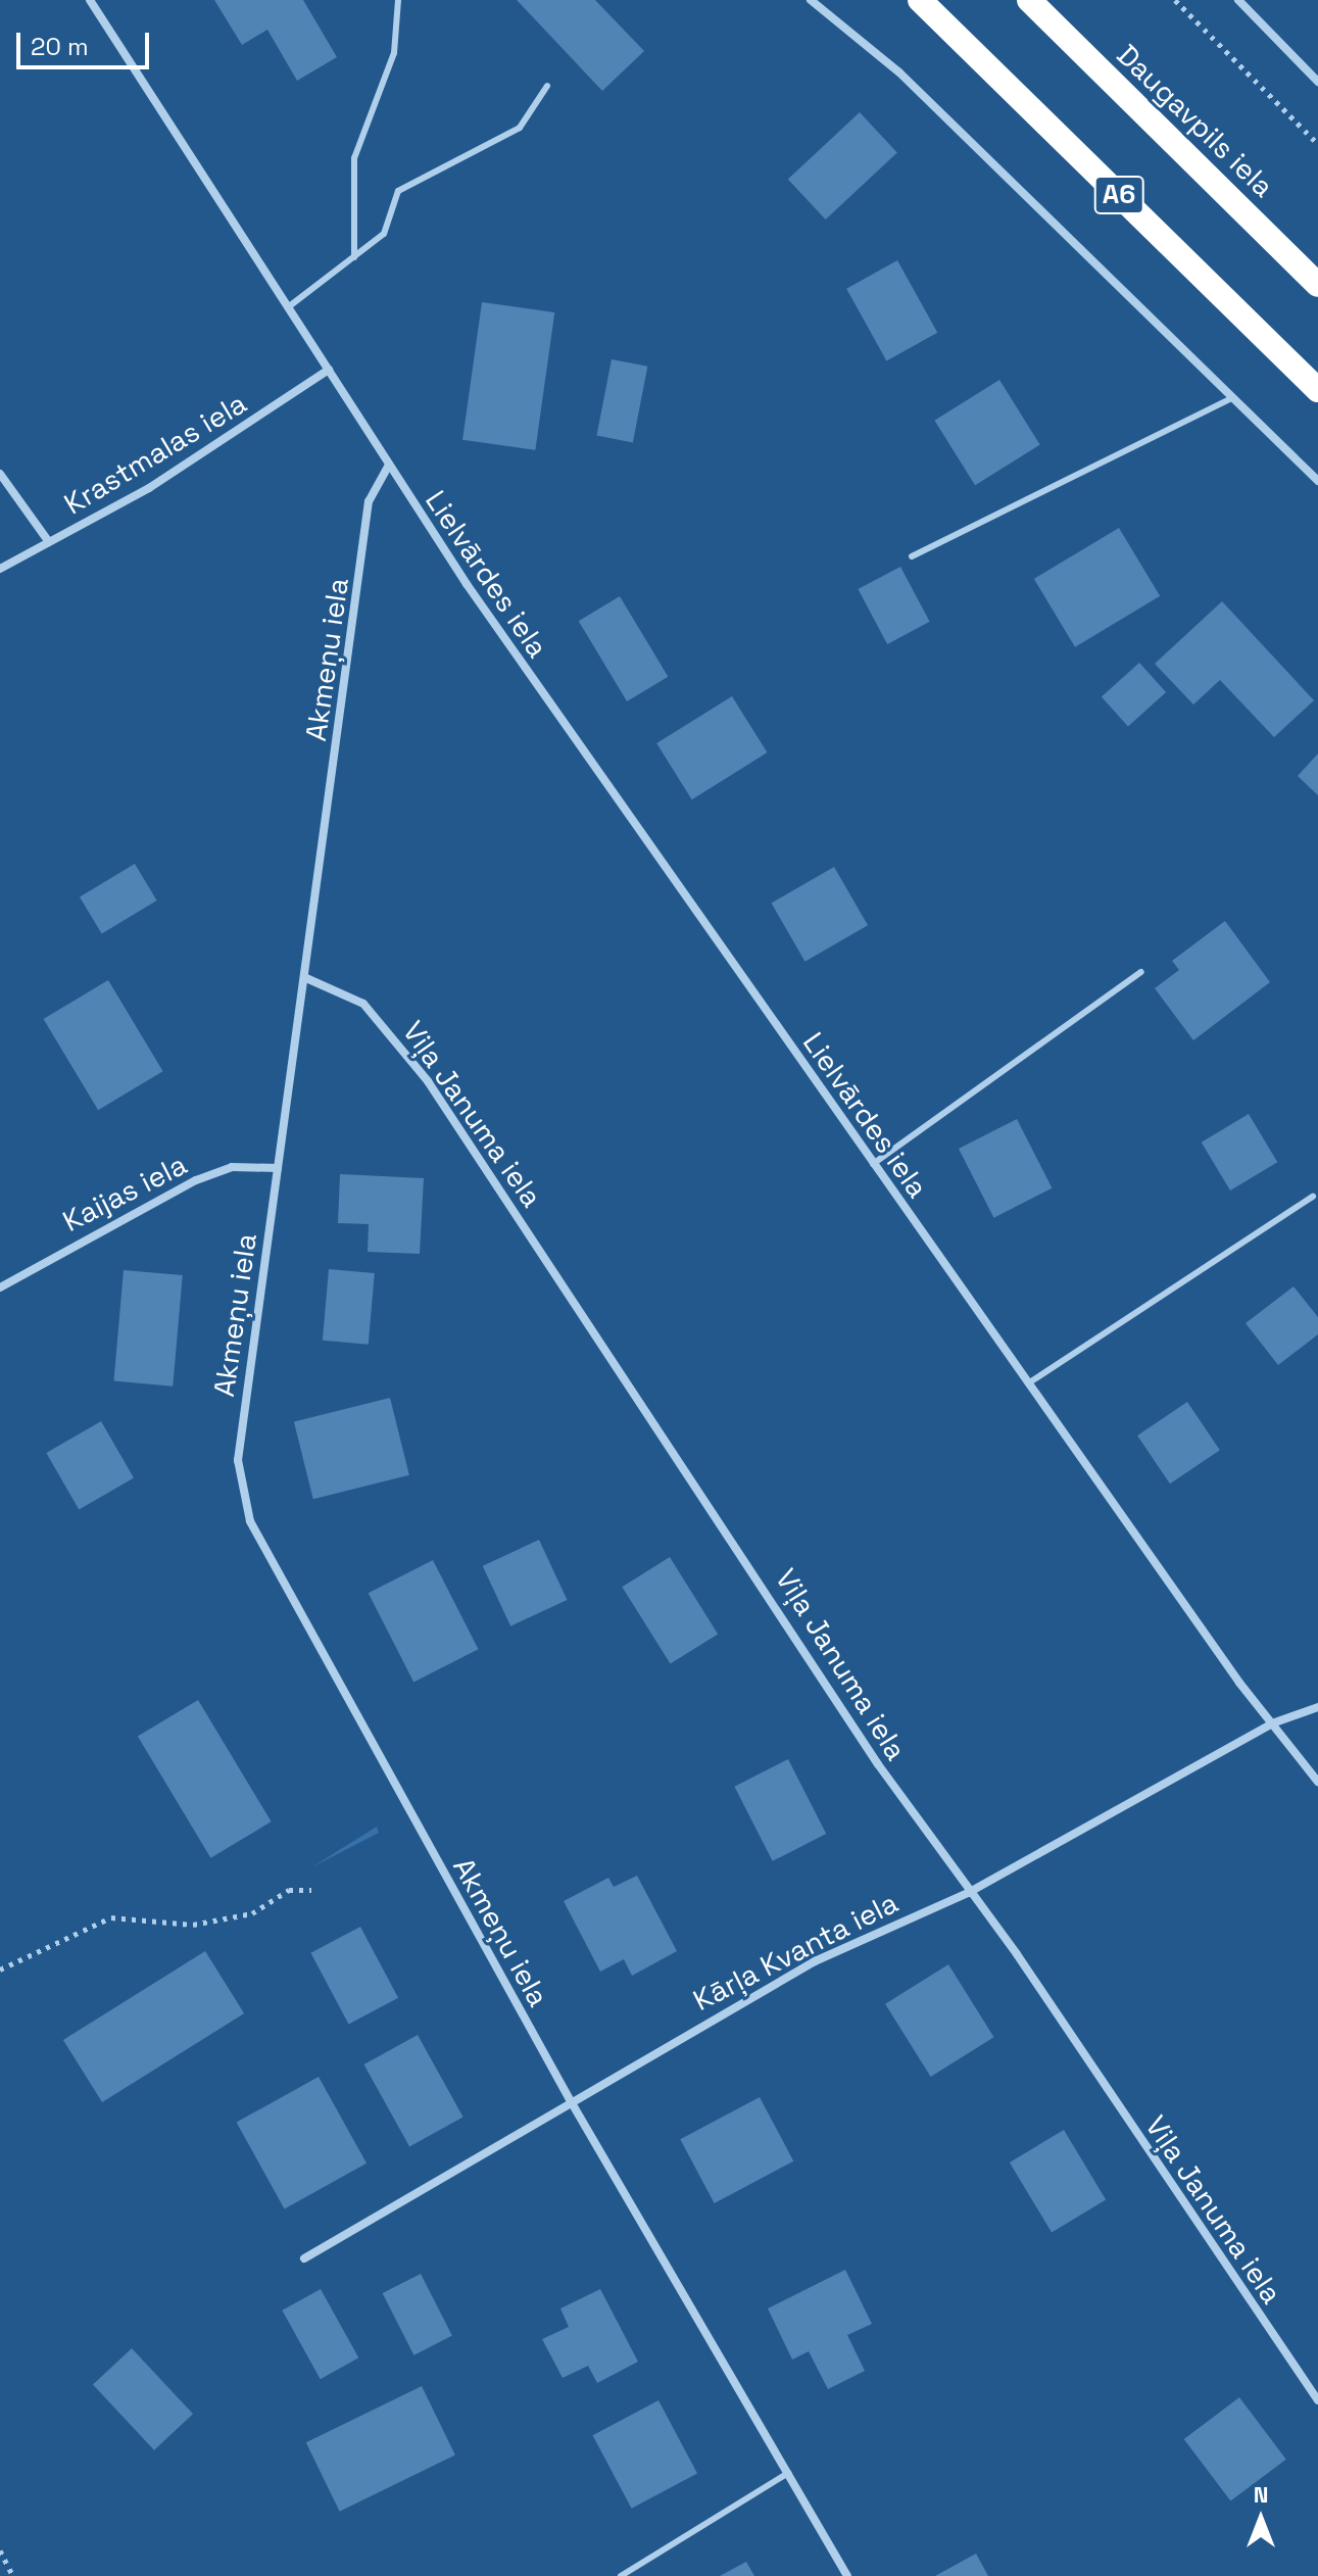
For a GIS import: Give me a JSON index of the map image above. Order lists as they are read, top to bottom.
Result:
{
  "streets": {
    "highway": ["Daugavpils iela", "A6"],
    "street": [
      "Krastmalas iela",
      "Lielvārdes iela",
      "Akmeņu iela",
      "Viļa Januma iela",
      "Kaijas iela",
      "Kārļa Kvanta iela"
    ]
  },
  "crossings": [
    ["Lielvārdes iela", "Akmeņu iela"],
    ["Lielvārdes iela", "Kārļa Kvanta iela"],
    ["Akmeņu iela", "Viļa Januma iela"],
    ["Akmeņu iela", "Kaijas iela"],
    ["Akmeņu iela", "Kārļa Kvanta iela"],
    ["Viļa Januma iela", "Kārļa Kvanta iela"]
  ],
  "scale_bar": "20 m",
  "north": "top"
}
